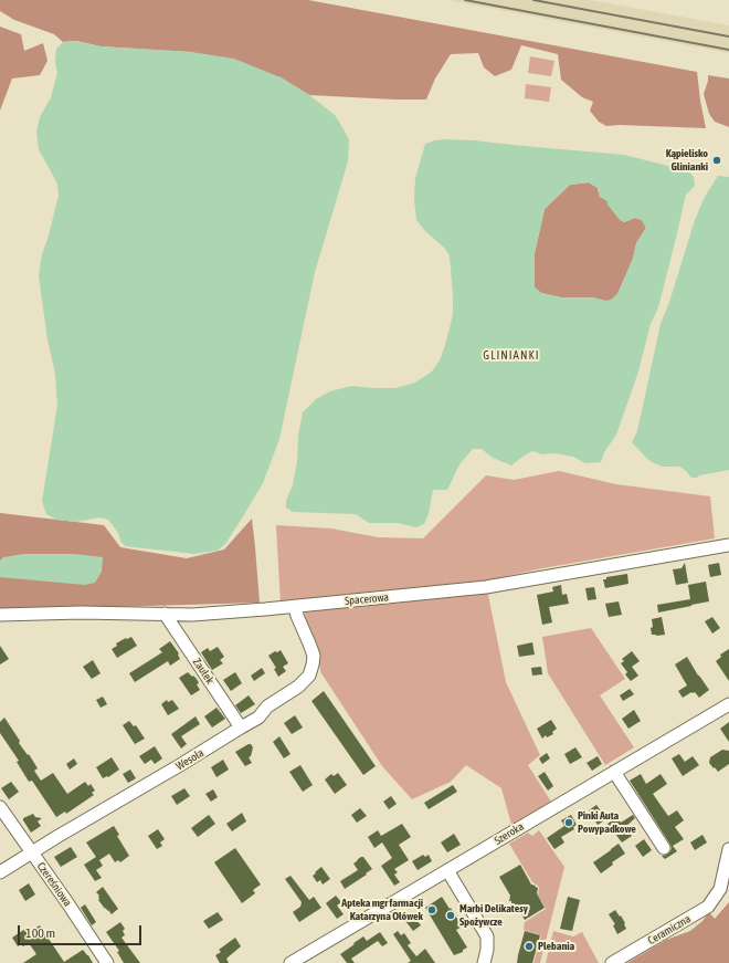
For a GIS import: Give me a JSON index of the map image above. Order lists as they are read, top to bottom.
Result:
{
  "streets": {
    "street": [
      "Spacerowa",
      "Zaułek",
      "Wesoła",
      "Szeroka",
      "Czereśniowa",
      "Ceramiczna"
    ]
  },
  "crossings": [
    ["Spacerowa", "Zaułek"],
    ["Spacerowa", "Wesoła"],
    ["Zaułek", "Wesoła"],
    ["Wesoła", "Czereśniowa"]
  ],
  "districts": ["GLINIANKI"],
  "places": [
    "Kąpielisko Glinianki",
    "Pinki Auta Powypadkowe",
    "Apteka mgr farmacji Katarzyna Ołówek",
    "Marbi Delikatesy Spożywcze",
    "Plebania"
  ],
  "scale_bar": "100 m"
}
